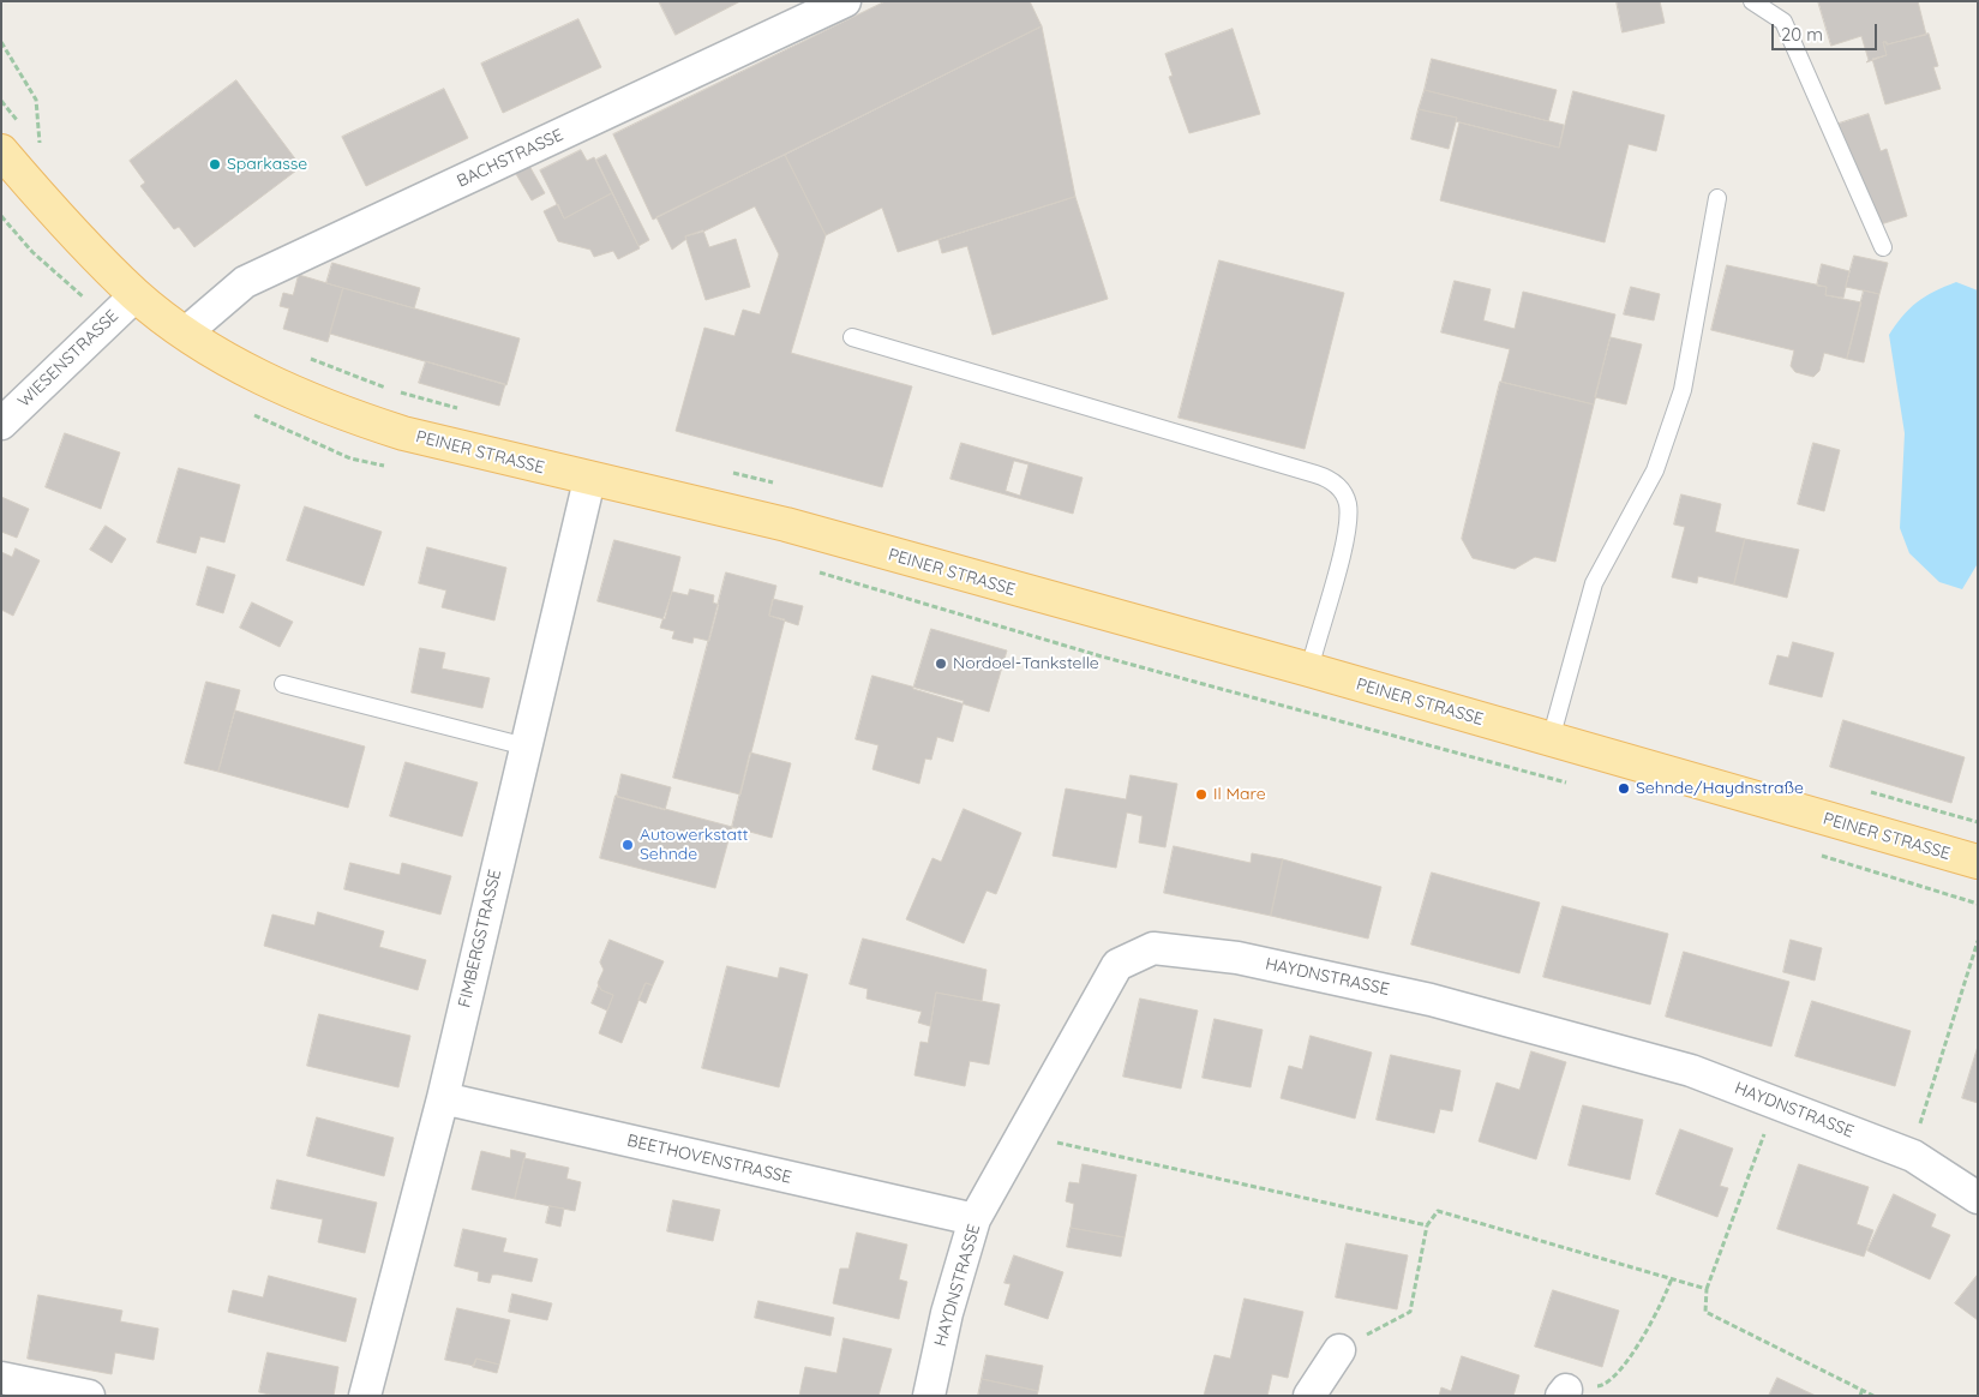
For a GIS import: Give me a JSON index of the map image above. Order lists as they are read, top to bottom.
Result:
{
  "streets": {
    "main road": ["PEINER STRASSE"],
    "street": [
      "BACHSTRASSE",
      "WIESENSTRASSE",
      "FIMBERGSTRASSE",
      "HAYDNSTRASSE",
      "BEETHOVENSTRASSE"
    ]
  },
  "crossings": [
    ["BACHSTRASSE", "PEINER STRASSE"],
    ["WIESENSTRASSE", "PEINER STRASSE"],
    ["PEINER STRASSE", "FIMBERGSTRASSE"],
    ["FIMBERGSTRASSE", "BEETHOVENSTRASSE"],
    ["HAYDNSTRASSE", "BEETHOVENSTRASSE"]
  ],
  "places": [
    "Sparkasse",
    "Nordoel-Tankstelle",
    "Sehnde/Haydnstraße",
    "Il Mare",
    "Autowerkstatt Sehnde"
  ],
  "scale_bar": "20 m"
}
